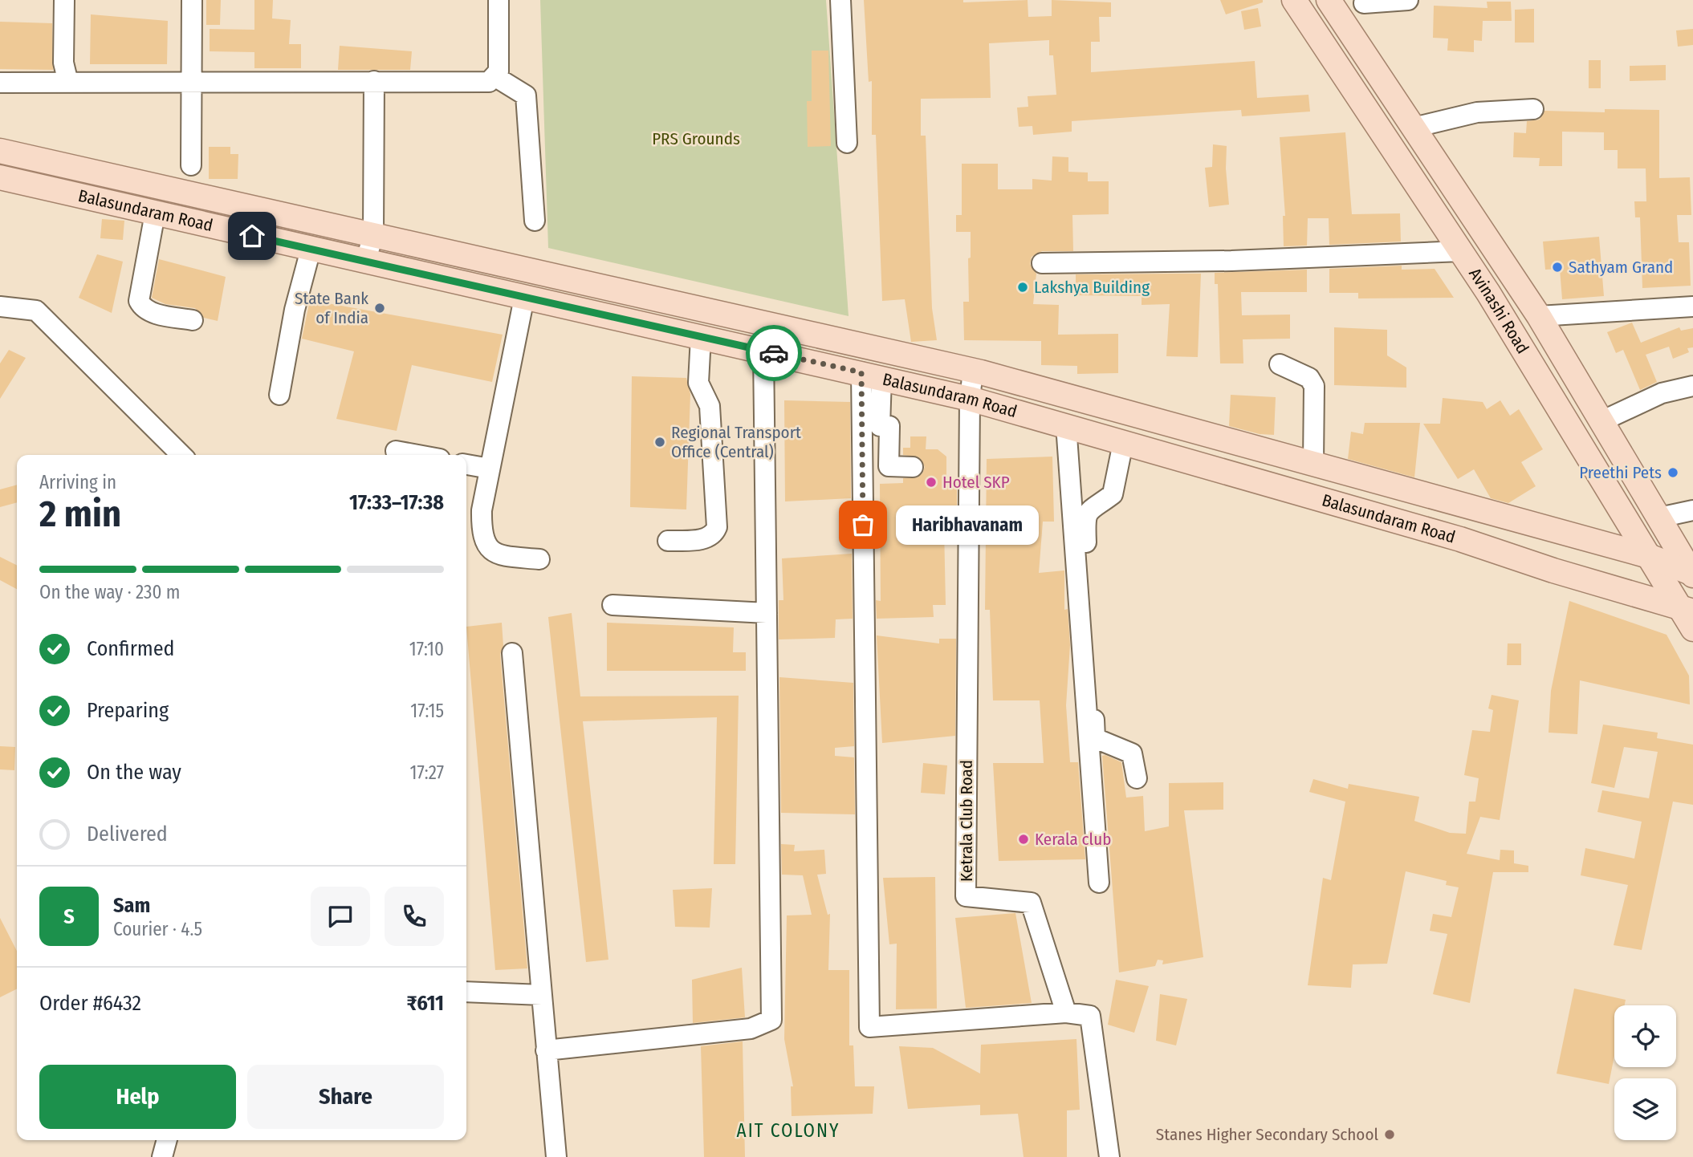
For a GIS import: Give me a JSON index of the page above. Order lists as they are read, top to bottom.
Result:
{
  "streets": {
    "main road": ["Balasundaram Road", "Avinashi Road"],
    "street": ["Ketrala Club Road"]
  },
  "crossings": [
    ["Balasundaram Road", "Avinashi Road"],
    ["Balasundaram Road", "Ketrala Club Road"]
  ],
  "districts": ["AIT COLONY"],
  "parks": ["PRS Grounds"],
  "places": [
    "Sathyam Grand",
    "Lakshya Building",
    "State Bank of India",
    "Regional Transport Office (Central)",
    "Preethi Pets",
    "Hotel SKP",
    "Haribhavanam",
    "Kerala club",
    "Stanes Higher Secondary School"
  ],
  "page": {
    "heading": ["2 min", "Arriving in", "17:33–17:38"],
    "panel": [
      "Sam",
      "Courier · 4.5",
      "Order #6432",
      "₹611"
    ],
    "bubble": "Haribhavanam",
    "bar": "On the way · 230 m",
    "list": [
      ["Confirmed", "17:10"],
      ["Preparing", "17:15"],
      ["On the way", "17:27"],
      "Delivered"
    ],
    "round": "S",
    "buttons": ["Help", "Share"]
  }
}
